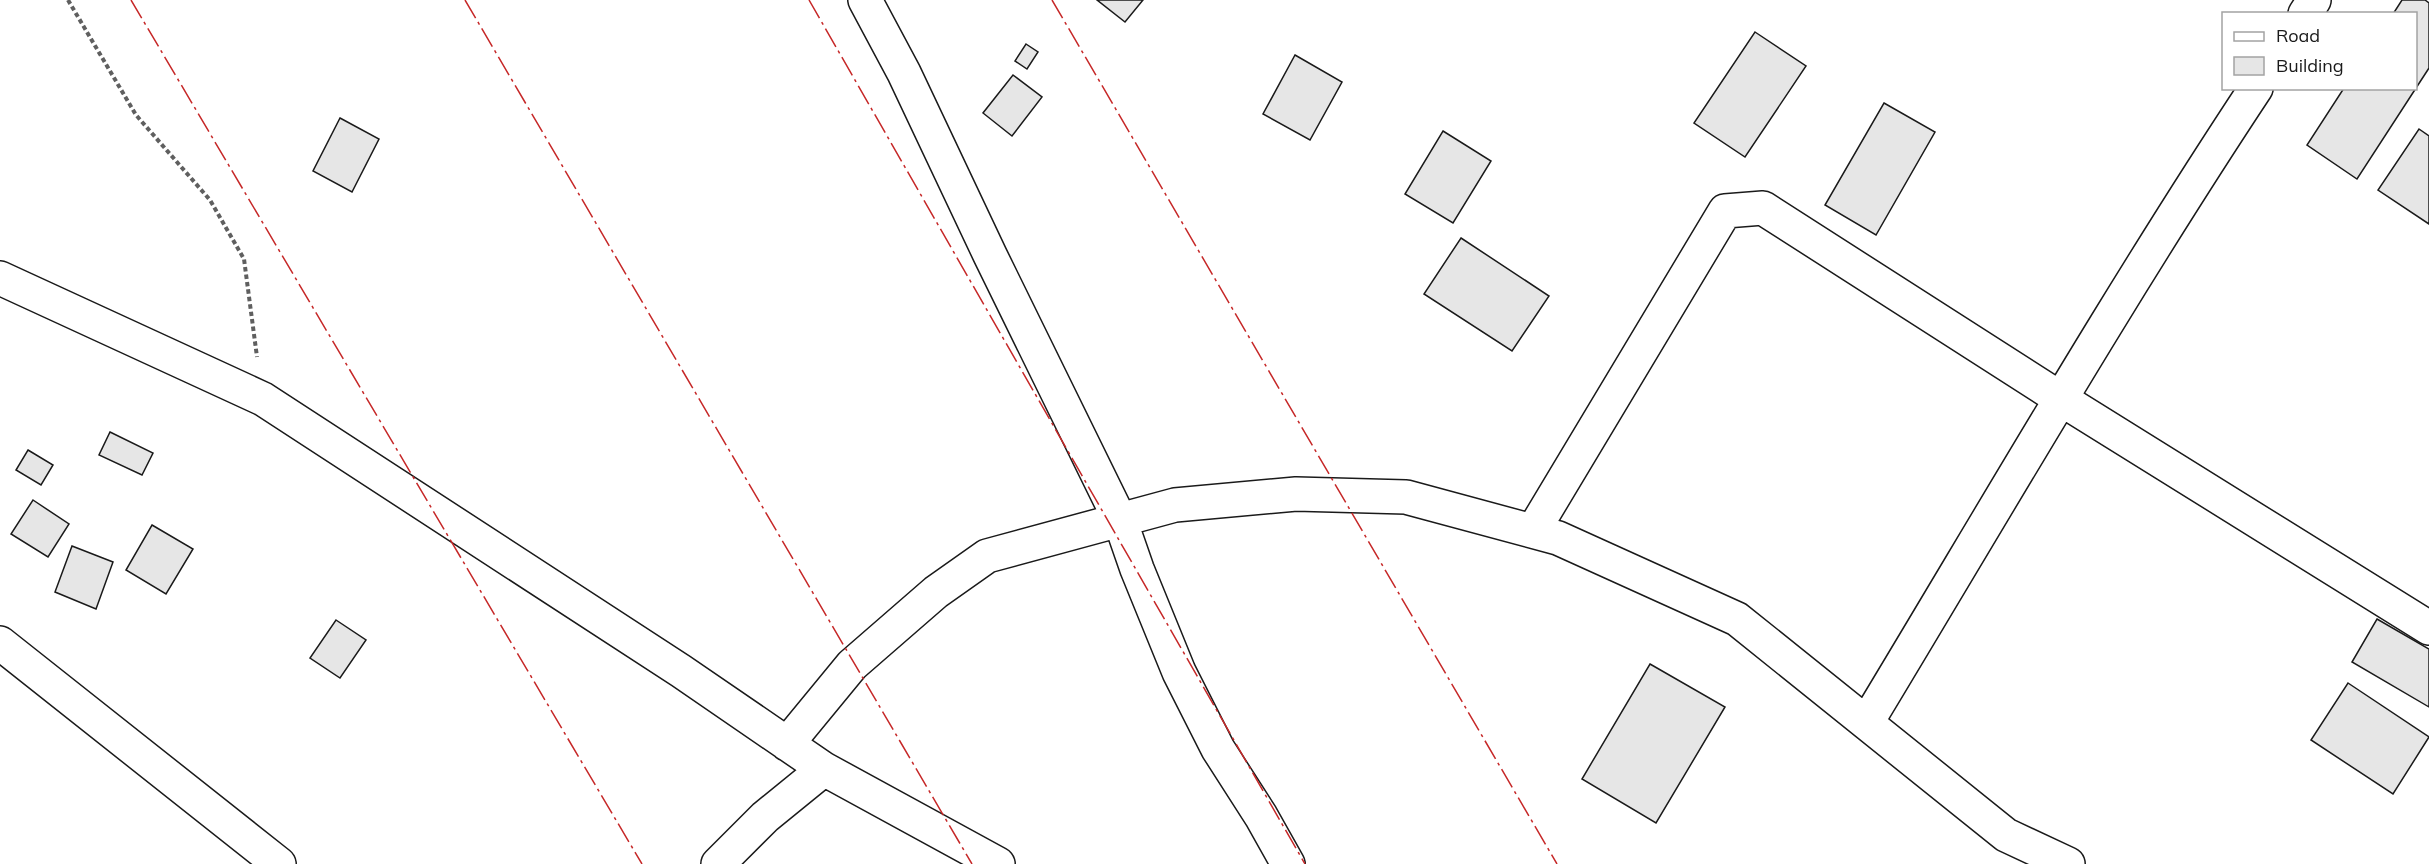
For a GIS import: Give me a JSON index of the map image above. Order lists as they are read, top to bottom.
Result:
{
  "legend": ["Road", "Building"]
}
